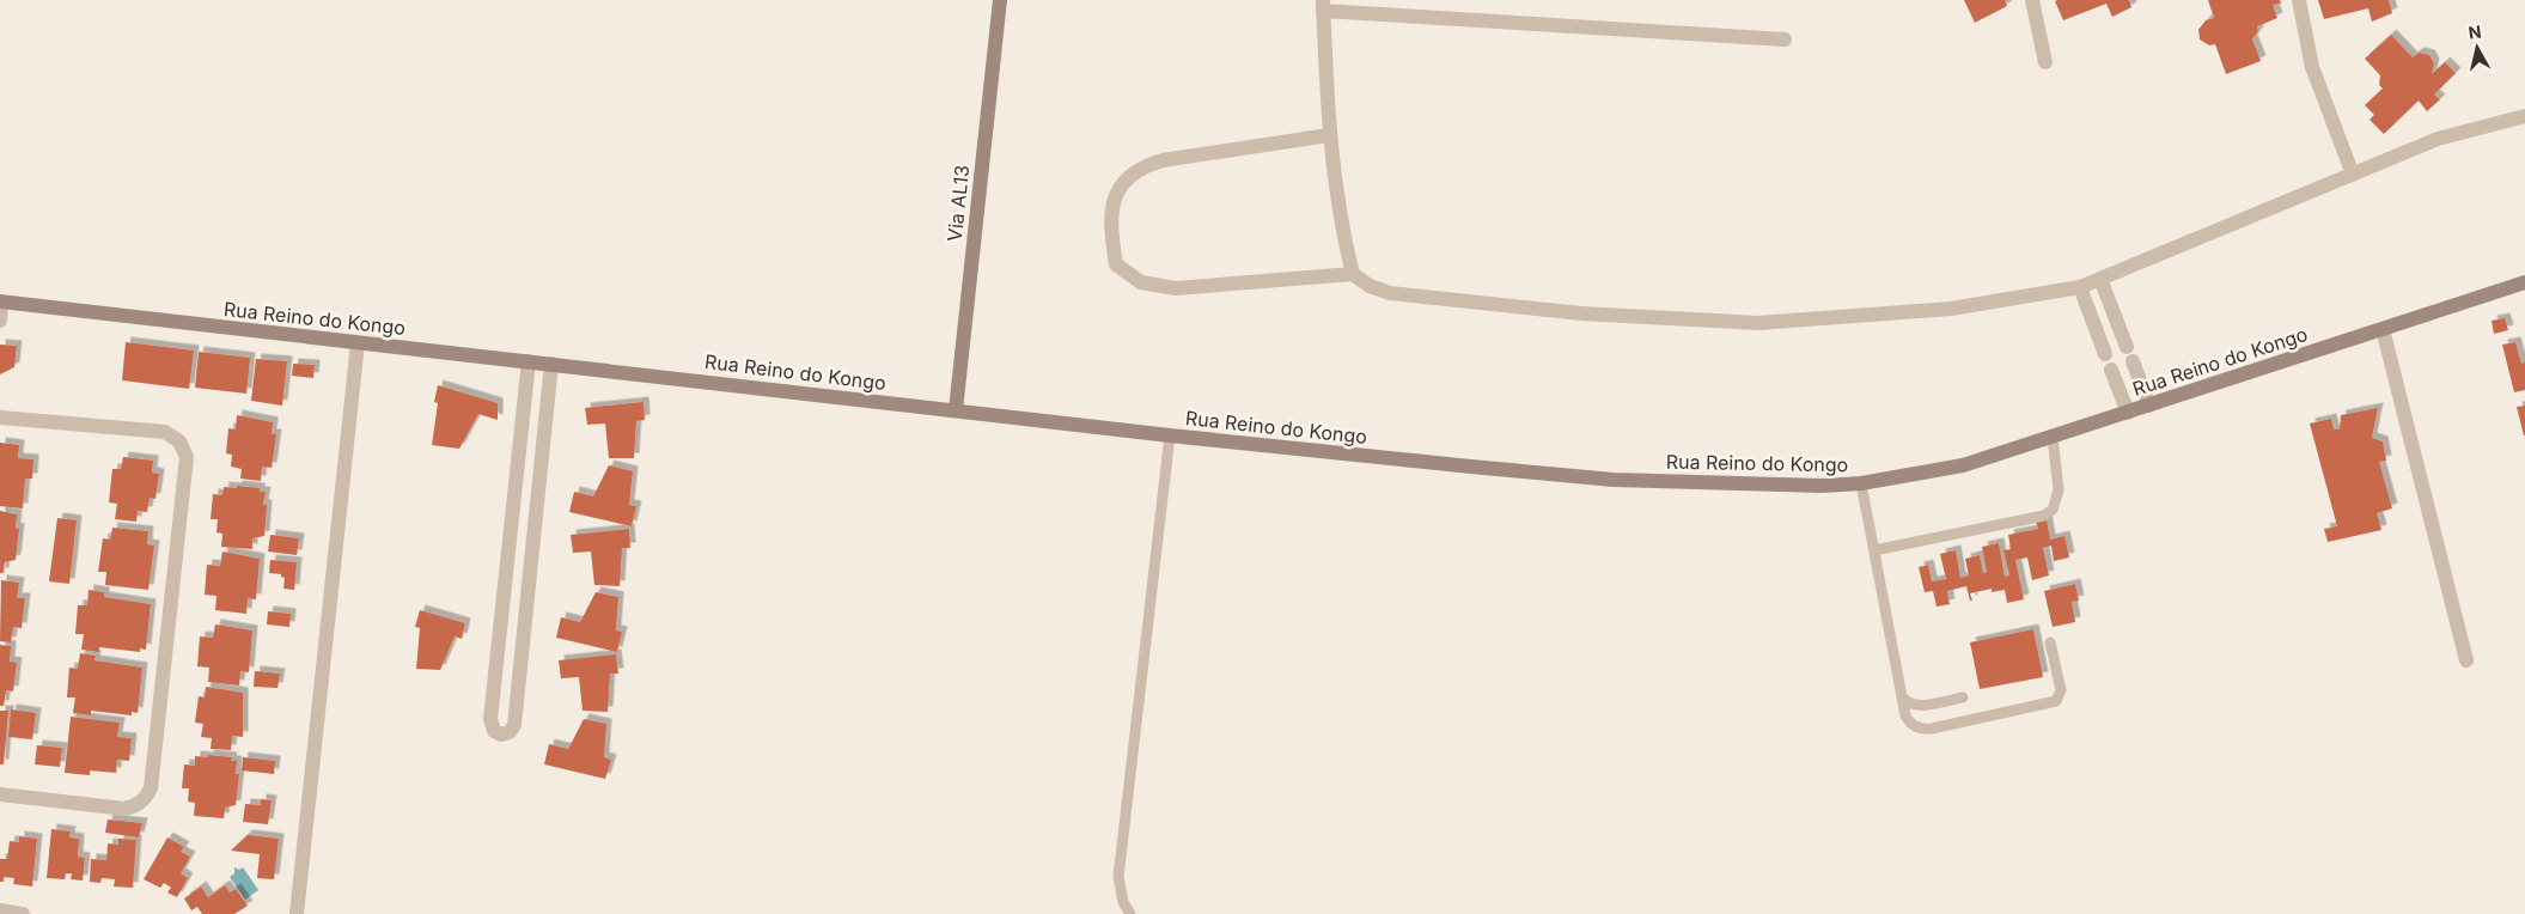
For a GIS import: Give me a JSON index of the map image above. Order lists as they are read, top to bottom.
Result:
{
  "streets": {
    "street": ["Via AL13", "Rua Reino do Kongo"]
  },
  "crossings": [
    ["Via AL13", "Rua Reino do Kongo"]
  ],
  "north": "top"
}
